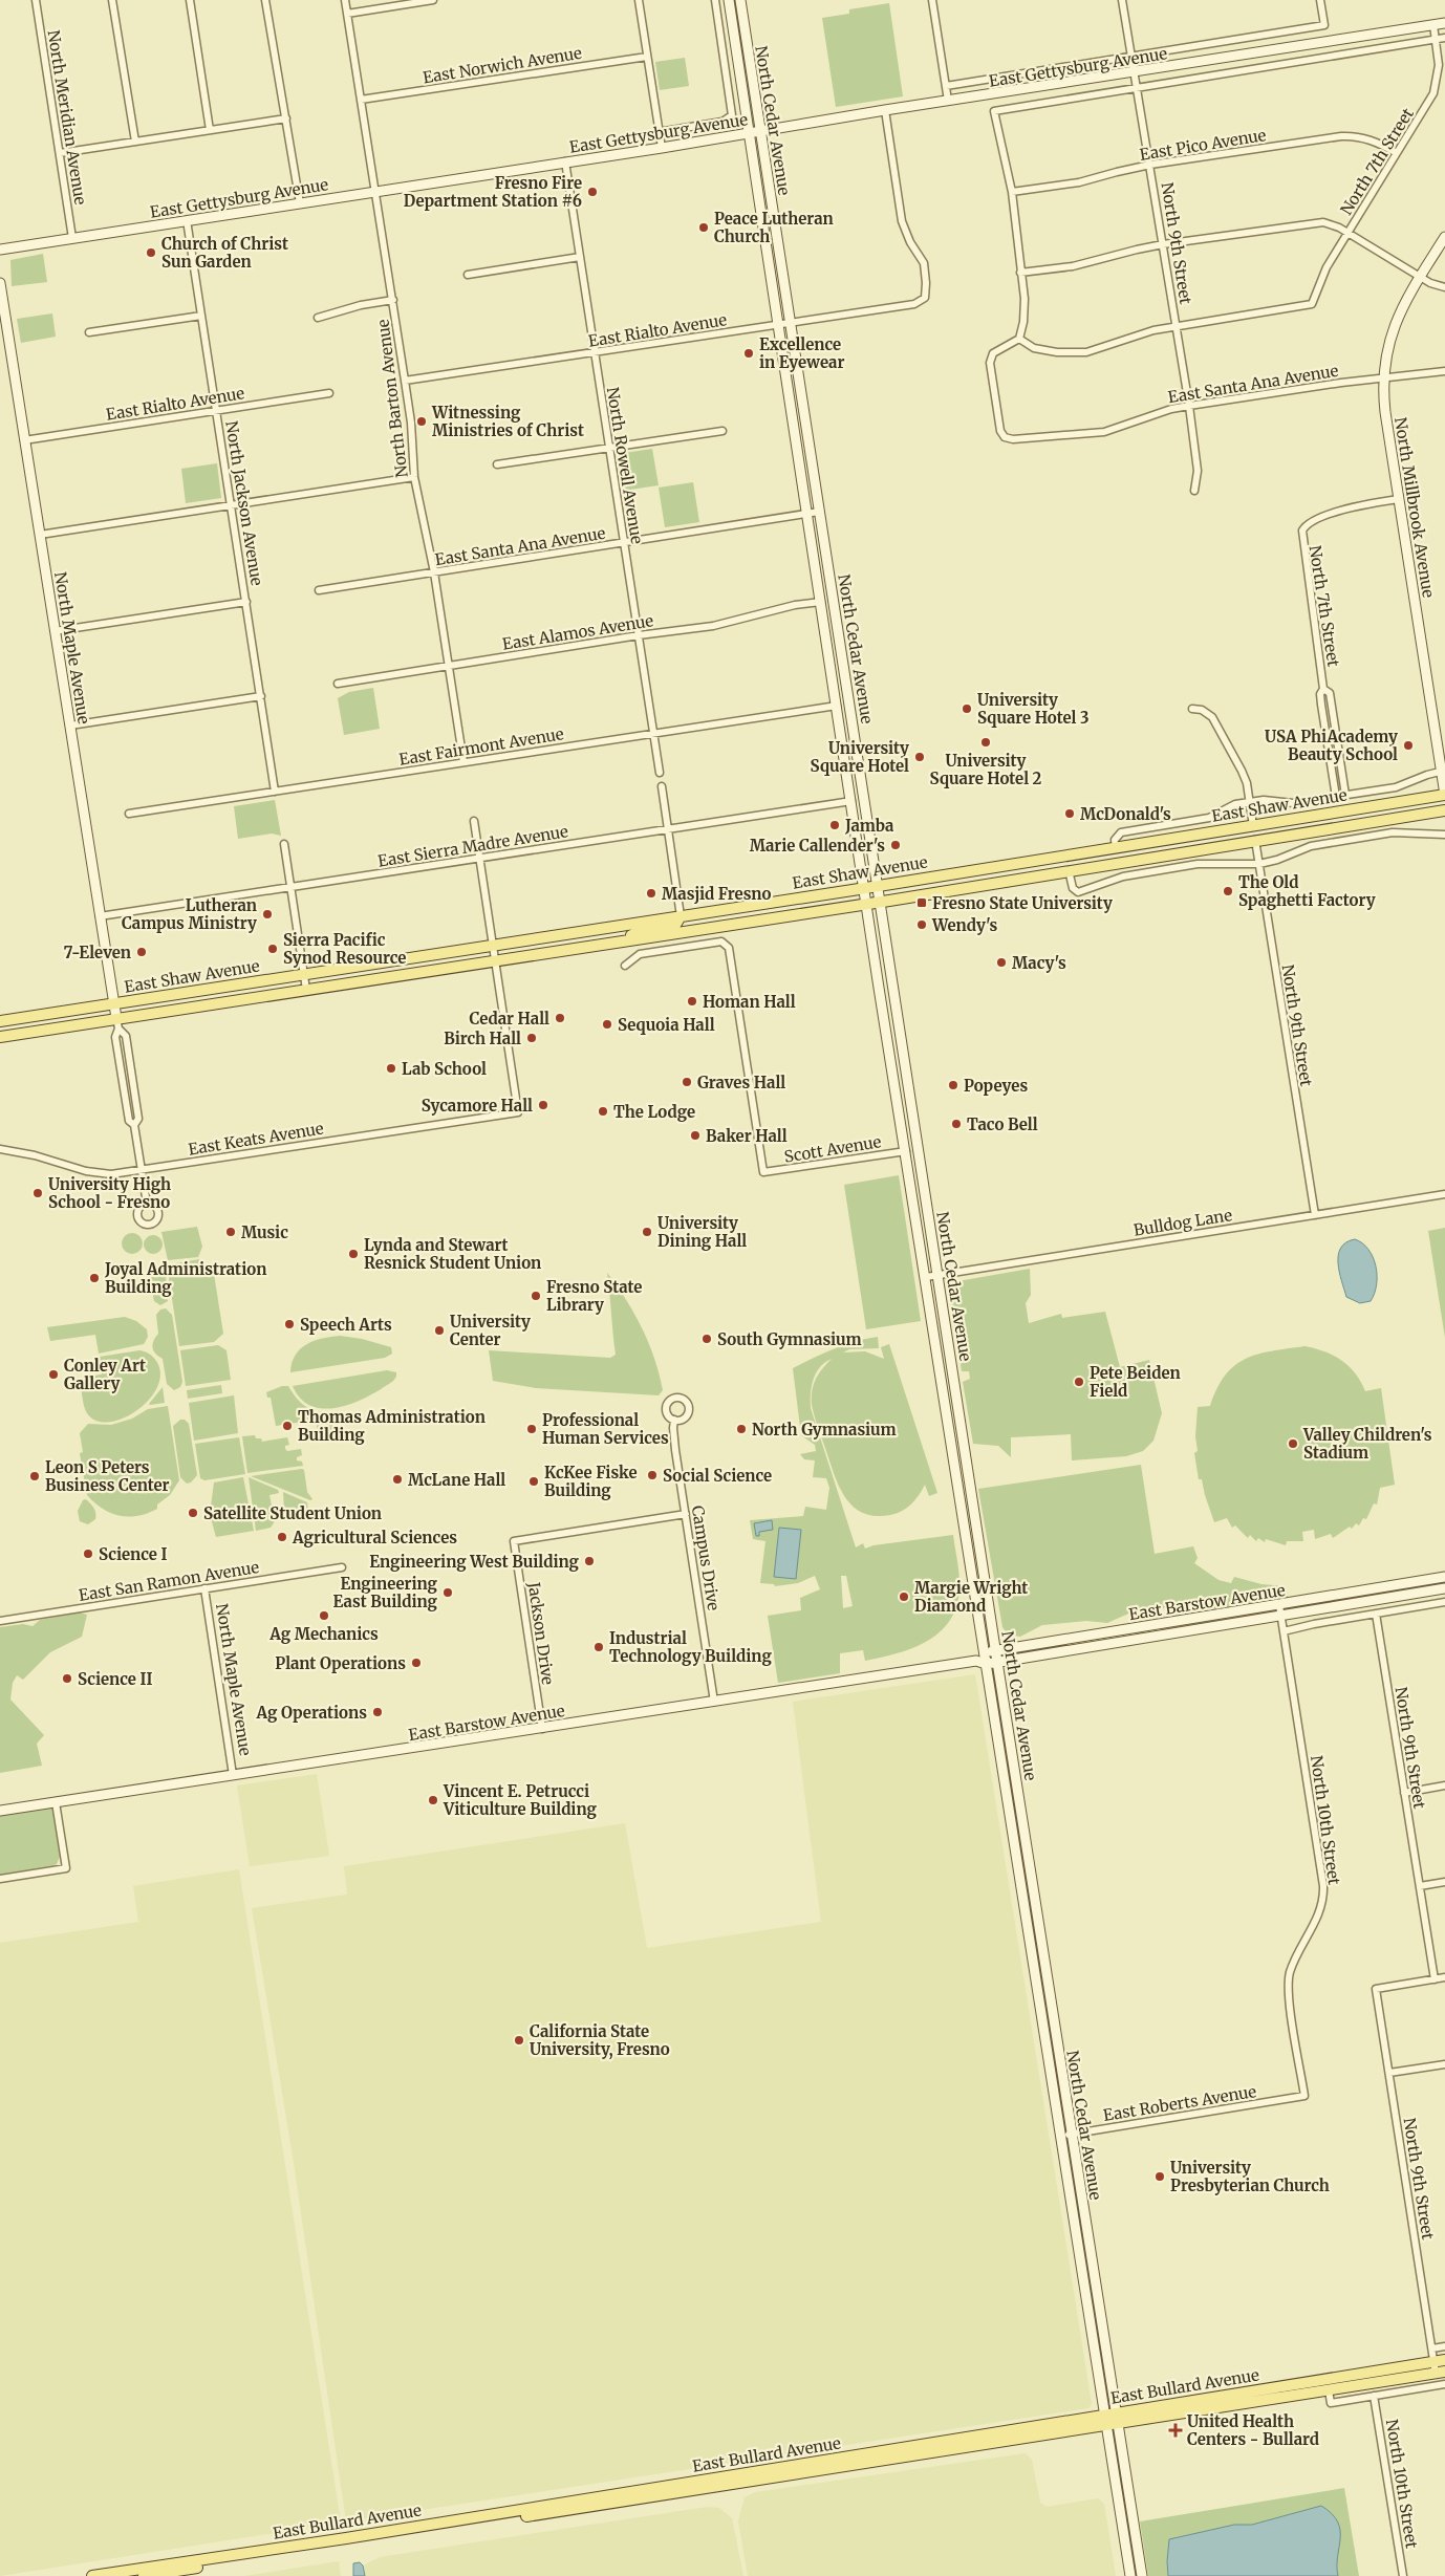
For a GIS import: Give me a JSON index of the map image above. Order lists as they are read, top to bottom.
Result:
{
  "streets": {
    "main road": [
      "East Gettysburg Avenue",
      "North Cedar Avenue",
      "North Millbrook Avenue",
      "North Maple Avenue",
      "East Shaw Avenue",
      "East Barstow Avenue",
      "East Bullard Avenue"
    ],
    "street": [
      "East Norwich Avenue",
      "North Meridian Avenue",
      "East Pico Avenue",
      "North 7th Street",
      "North 9th Street",
      "East Rialto Avenue",
      "East Santa Ana Avenue",
      "North Barton Avenue",
      "North Rowell Avenue",
      "North Jackson Avenue",
      "East Alamos Avenue",
      "East Fairmont Avenue",
      "East Sierra Madre Avenue",
      "East Keats Avenue",
      "Scott Avenue",
      "Bulldog Lane",
      "Campus Drive",
      "East San Ramon Avenue",
      "Jackson Drive",
      "North 10th Street",
      "East Roberts Avenue"
    ]
  },
  "crossings": [
    ["East Norwich Avenue", "North Barton Avenue"],
    ["East Gettysburg Avenue", "North Meridian Avenue"],
    ["East Gettysburg Avenue", "North Cedar Avenue"],
    ["East Gettysburg Avenue", "North 7th Street"],
    ["East Gettysburg Avenue", "North 9th Street"],
    ["East Gettysburg Avenue", "East Rialto Avenue"],
    ["East Gettysburg Avenue", "North Barton Avenue"],
    ["East Gettysburg Avenue", "North Rowell Avenue"],
    ["East Gettysburg Avenue", "North Jackson Avenue"],
    ["North Cedar Avenue", "East Rialto Avenue"],
    ["North Cedar Avenue", "East Santa Ana Avenue"],
    ["North Cedar Avenue", "East Alamos Avenue"],
    ["North Cedar Avenue", "East Fairmont Avenue"],
    ["North Cedar Avenue", "East Shaw Avenue"],
    ["North Cedar Avenue", "East Sierra Madre Avenue"],
    ["North Cedar Avenue", "Scott Avenue"],
    ["North Cedar Avenue", "Bulldog Lane"],
    ["North Cedar Avenue", "East Barstow Avenue"],
    ["North Cedar Avenue", "East Roberts Avenue"],
    ["North Cedar Avenue", "East Bullard Avenue"],
    ["East Pico Avenue", "North 7th Street"],
    ["East Pico Avenue", "North 9th Street"],
    ["North 7th Street", "North 9th Street"],
    ["North 7th Street", "North Millbrook Avenue"],
    ["North 9th Street", "East Santa Ana Avenue"],
    ["North 9th Street", "East Shaw Avenue"],
    ["North 9th Street", "Bulldog Lane"],
    ["North 9th Street", "East Bullard Avenue"],
    ["East Rialto Avenue", "North Barton Avenue"],
    ["East Rialto Avenue", "North Rowell Avenue"],
    ["East Rialto Avenue", "North Jackson Avenue"],
    ["East Rialto Avenue", "North Maple Avenue"],
    ["East Santa Ana Avenue", "North Barton Avenue"],
    ["East Santa Ana Avenue", "North Rowell Avenue"],
    ["East Santa Ana Avenue", "North Millbrook Avenue"],
    ["North Barton Avenue", "East Alamos Avenue"],
    ["North Barton Avenue", "East Fairmont Avenue"],
    ["North Rowell Avenue", "East Alamos Avenue"],
    ["North Rowell Avenue", "East Fairmont Avenue"],
    ["North Jackson Avenue", "East Fairmont Avenue"],
    ["North Millbrook Avenue", "East Shaw Avenue"],
    ["North Maple Avenue", "East Shaw Avenue"],
    ["North Maple Avenue", "East Sierra Madre Avenue"],
    ["North Maple Avenue", "East San Ramon Avenue"],
    ["North Maple Avenue", "East Barstow Avenue"],
    ["East Shaw Avenue", "East Keats Avenue"],
    ["Campus Drive", "East Barstow Avenue"],
    ["Campus Drive", "Jackson Drive"],
    ["East Barstow Avenue", "Jackson Drive"],
    ["East Barstow Avenue", "North 10th Street"],
    ["North 10th Street", "East Roberts Avenue"]
  ],
  "places": {
    "other": [
      "Fresno Fire Department Station #6",
      "Peace Lutheran Church",
      "Church of Christ Sun Garden",
      "Excellence in Eyewear",
      "Witnessing Ministries of Christ",
      "University Square Hotel 3",
      "University Square Hotel 2",
      "USA PhiAcademy Beauty School",
      "University Square Hotel",
      "McDonald's",
      "Jamba",
      "Marie Callender's",
      "The Old Spaghetti Factory",
      "Masjid Fresno",
      "Lutheran Campus Ministry",
      "Wendy's",
      "Sierra Pacific Synod Resource",
      "7-Eleven",
      "Macy's",
      "Homan Hall",
      "Cedar Hall",
      "Sequoia Hall",
      "Birch Hall",
      "Lab School",
      "Graves Hall",
      "Popeyes",
      "Sycamore Hall",
      "The Lodge",
      "Taco Bell",
      "Baker Hall",
      "University High School - Fresno",
      "Music",
      "University Dining Hall",
      "Lynda and Stewart Resnick Student Union",
      "Joyal Administration Building",
      "Fresno State Library",
      "Speech Arts",
      "University Center",
      "South Gymnasium",
      "Conley Art Gallery",
      "Pete Beiden Field",
      "Thomas Administration Building",
      "Professional Human Services",
      "North Gymnasium",
      "Valley Children's Stadium",
      "Social Science",
      "Leon S Peters Business Center",
      "McLane Hall",
      "KcKee Fiske Building",
      "Satellite Student Union",
      "Agricultural Sciences",
      "Science I",
      "Engineering West Building",
      "Engineering East Building",
      "Margie Wright Diamond",
      "Ag Mechanics",
      "Industrial Technology Building",
      "Plant Operations",
      "Science II",
      "Ag Operations",
      "Vincent E. Petrucci Viticulture Building",
      "California State University, Fresno",
      "University Presbyterian Church"
    ],
    "transit": ["Fresno State University"],
    "health": ["United Health Centers - Bullard"]
  }
}
